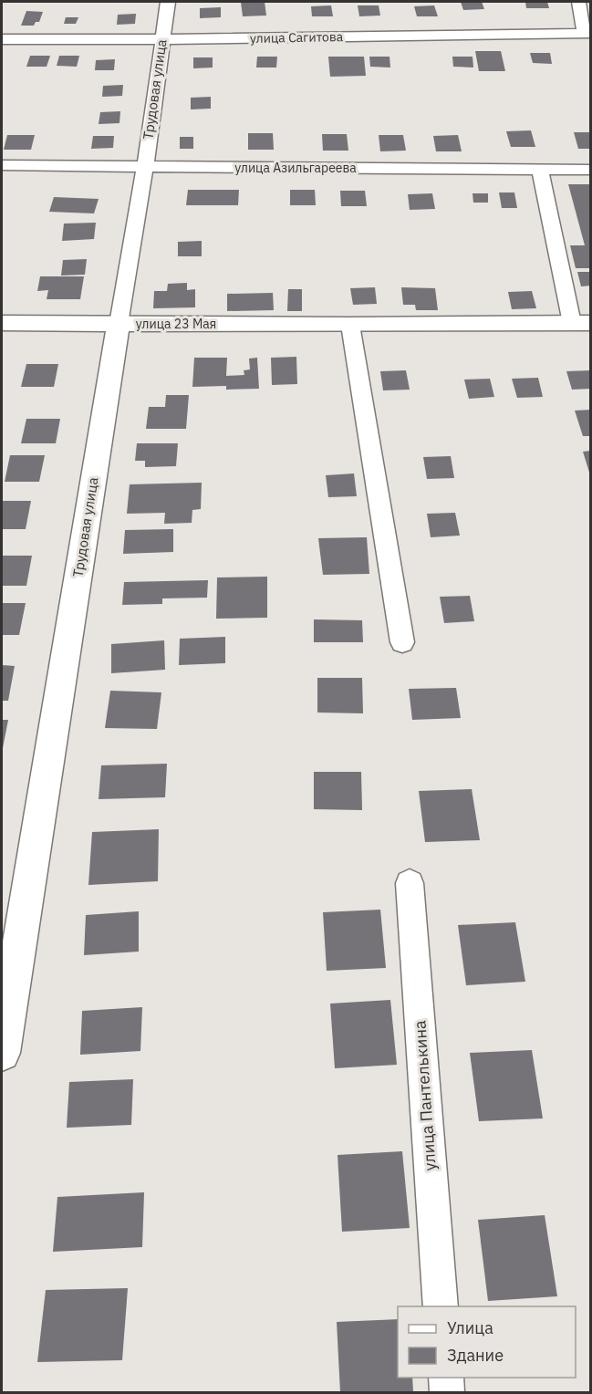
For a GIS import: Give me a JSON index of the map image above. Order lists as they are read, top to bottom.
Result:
{
  "streets": {
    "main road": ["Трудовая улица", "улица 23 Мая"],
    "street": ["улица Сагитова", "улица Азильгареева", "улица Пантелькина"]
  },
  "crossings": [
    ["улица Сагитова", "Трудовая улица"],
    ["Трудовая улица", "улица Азильгареева"],
    ["Трудовая улица", "улица 23 Мая"]
  ],
  "legend": ["Улица", "Здание"]
}
